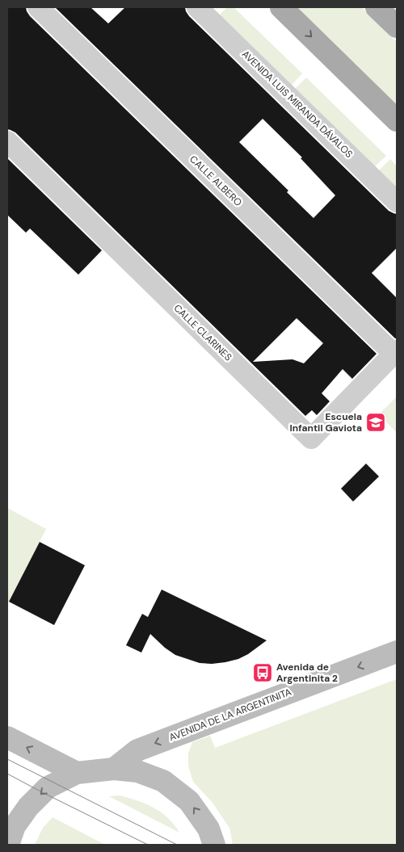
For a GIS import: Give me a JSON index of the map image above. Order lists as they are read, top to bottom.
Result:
{
  "streets": {
    "main road": ["AVENIDA DE LA ARGENTINITA"],
    "street": ["AVENIDA LUIS MIRANDA DÁVALOS", "CALLE ALBERO", "CALLE CLARINES"]
  },
  "crossings": [
    ["CALLE ALBERO", "CALLE CLARINES"]
  ],
  "one_way": ["AVENIDA DE LA ARGENTINITA"],
  "places": {
    "school or university": ["Escuela Infantil Gaviota"],
    "bus stop": ["Avenida de Argentinita 2"]
  }
}
